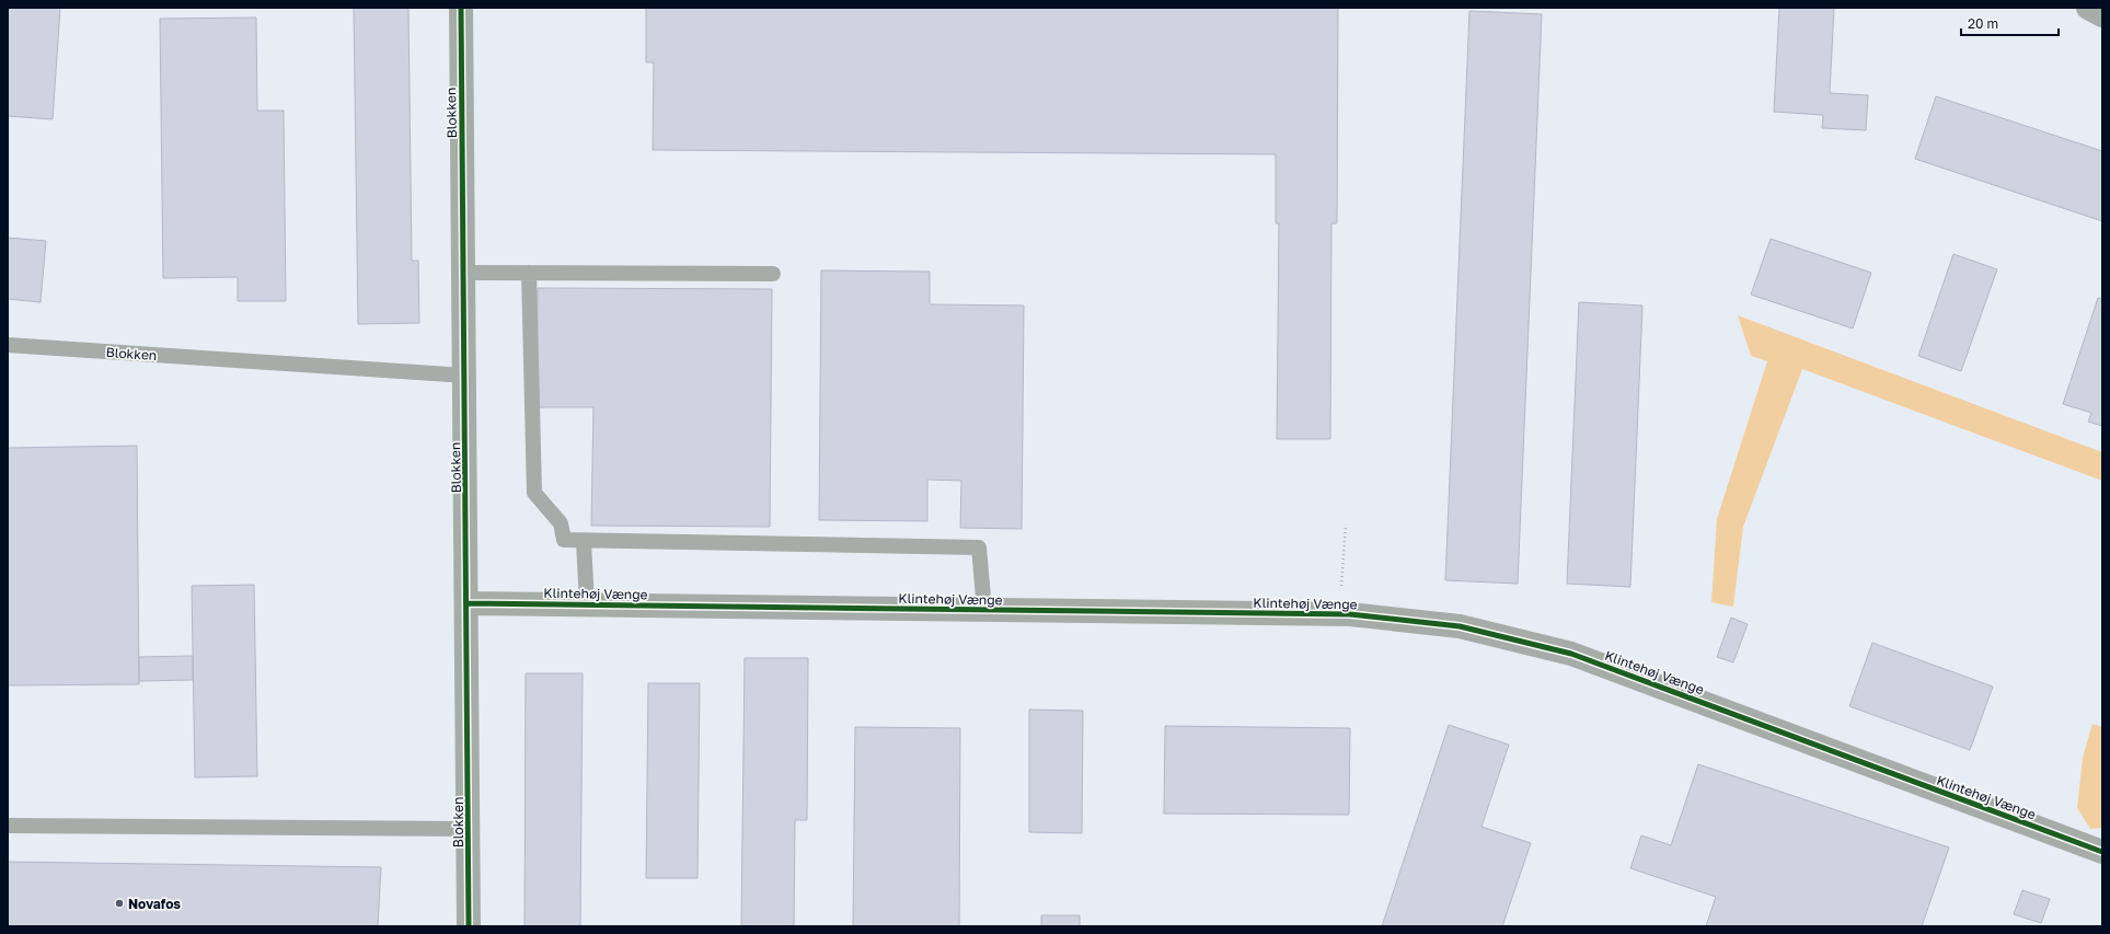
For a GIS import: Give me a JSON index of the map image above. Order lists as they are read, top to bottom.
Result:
{
  "streets": {
    "street": ["Blokken", "Klintehøj Vænge"]
  },
  "crossings": [
    ["Blokken", "Klintehøj Vænge"]
  ],
  "places": ["Novafos"],
  "scale_bar": "20 m"
}
